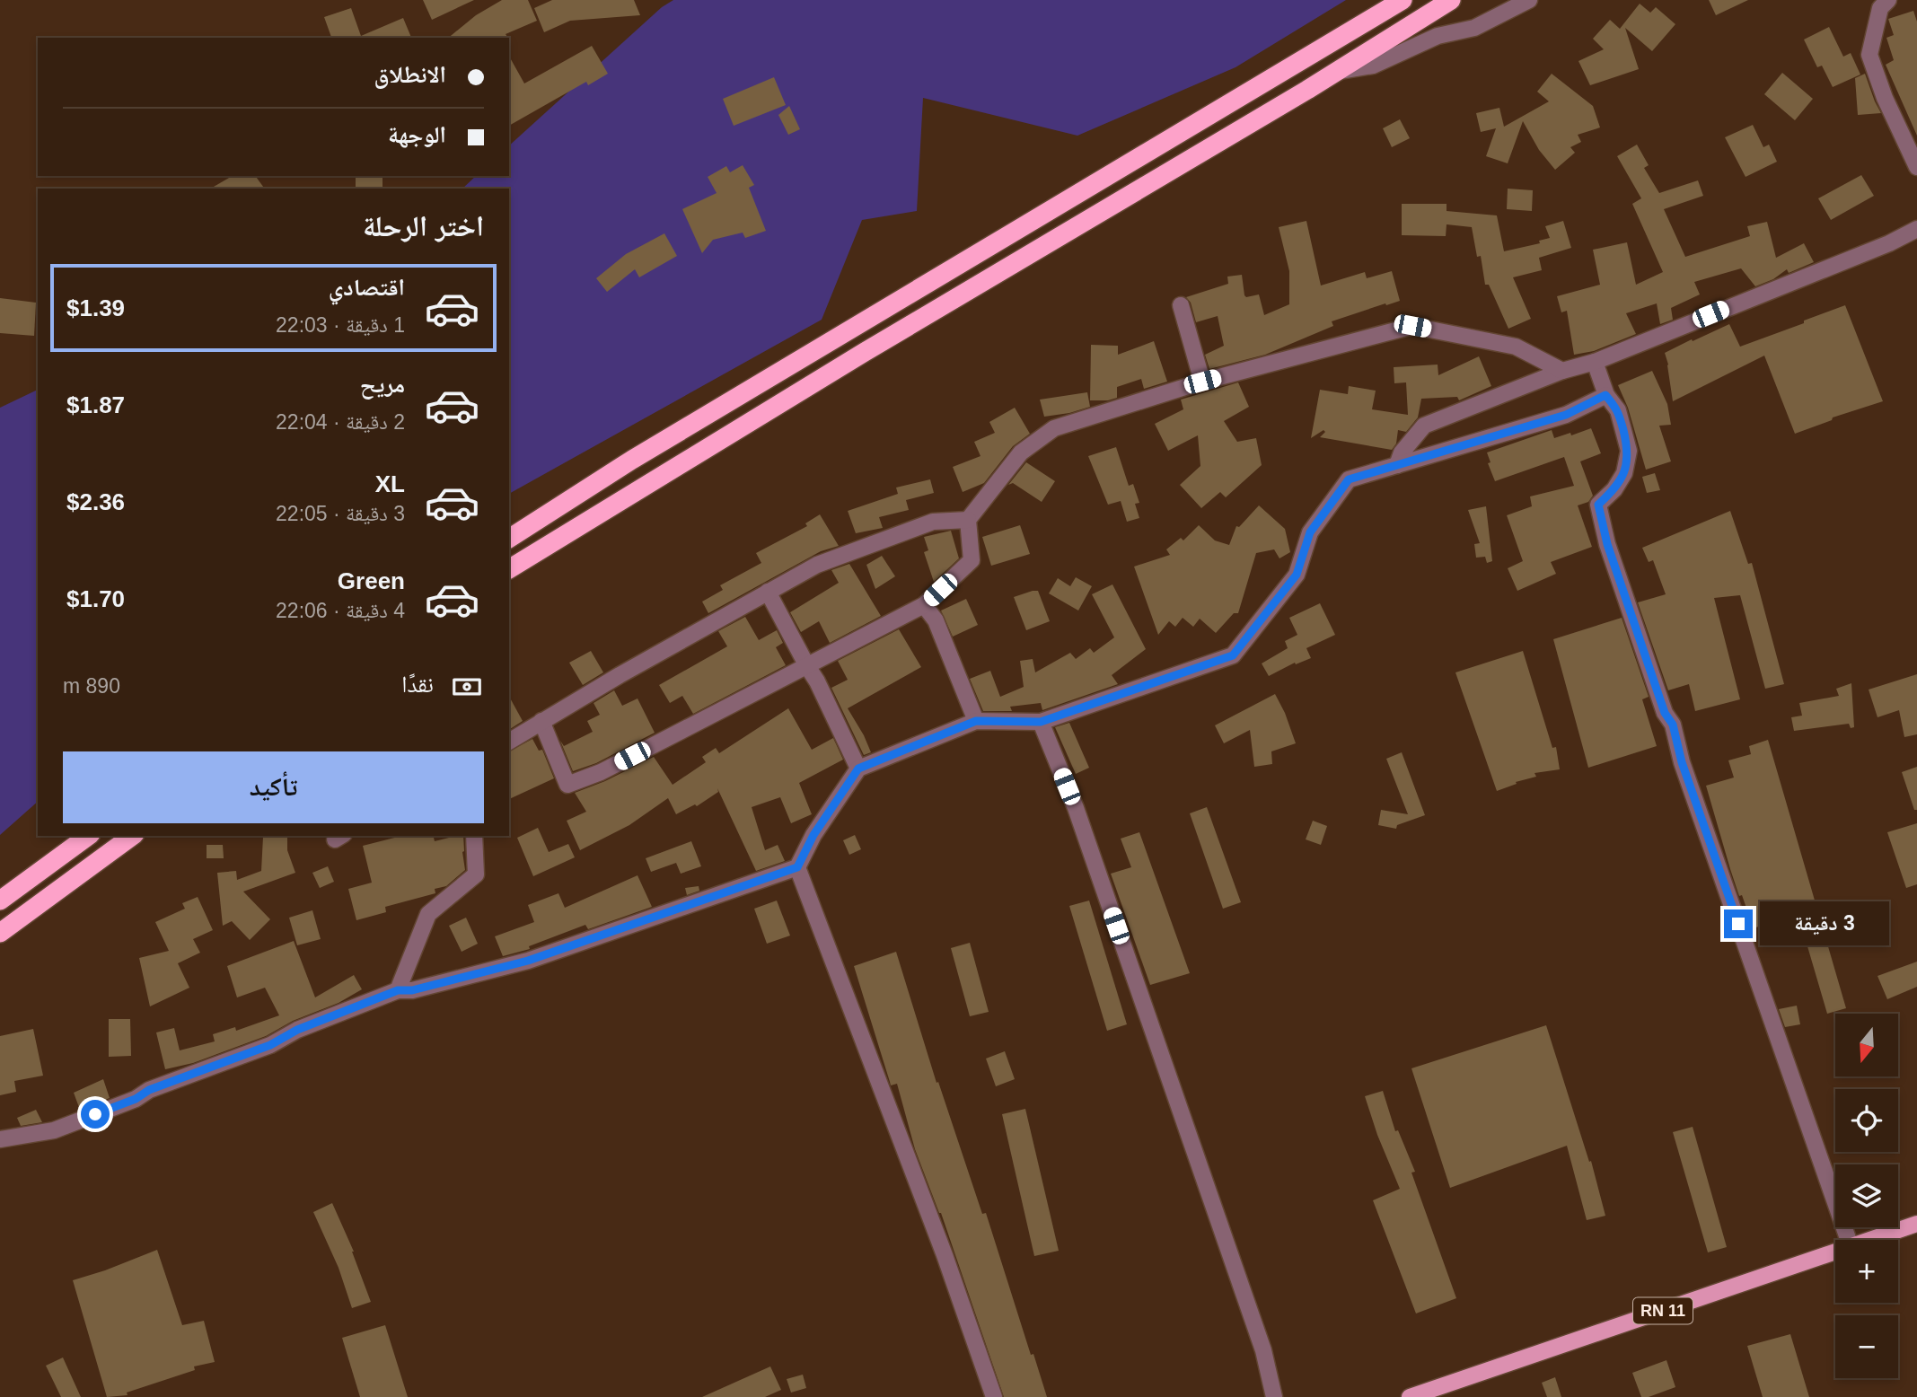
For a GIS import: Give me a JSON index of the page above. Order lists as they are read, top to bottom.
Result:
{
  "streets": {
    "main road": ["RN 11"]
  },
  "north": "bottom",
  "page": {
    "banner": ["الانطلاق", "الوجهة"],
    "heading": "اختر الرحلة",
    "list": [
      {
        "name": "اقتصادي",
        "note": "1 دقيقة · 22:03",
        "value": "$1.39"
      },
      {
        "name": "مريح",
        "note": "2 دقيقة · 22:04",
        "value": "$1.87"
      },
      {
        "name": "XL",
        "note": "3 دقيقة · 22:05",
        "value": "$2.36"
      },
      {
        "name": "Green",
        "note": "4 دقيقة · 22:06",
        "value": "$1.70"
      }
    ],
    "pay": ["نقدًا", "890 m"],
    "buttons": "تأكيد",
    "bubble": "3 دقيقة",
    "map_buttons": ["+", "−"]
  }
}
